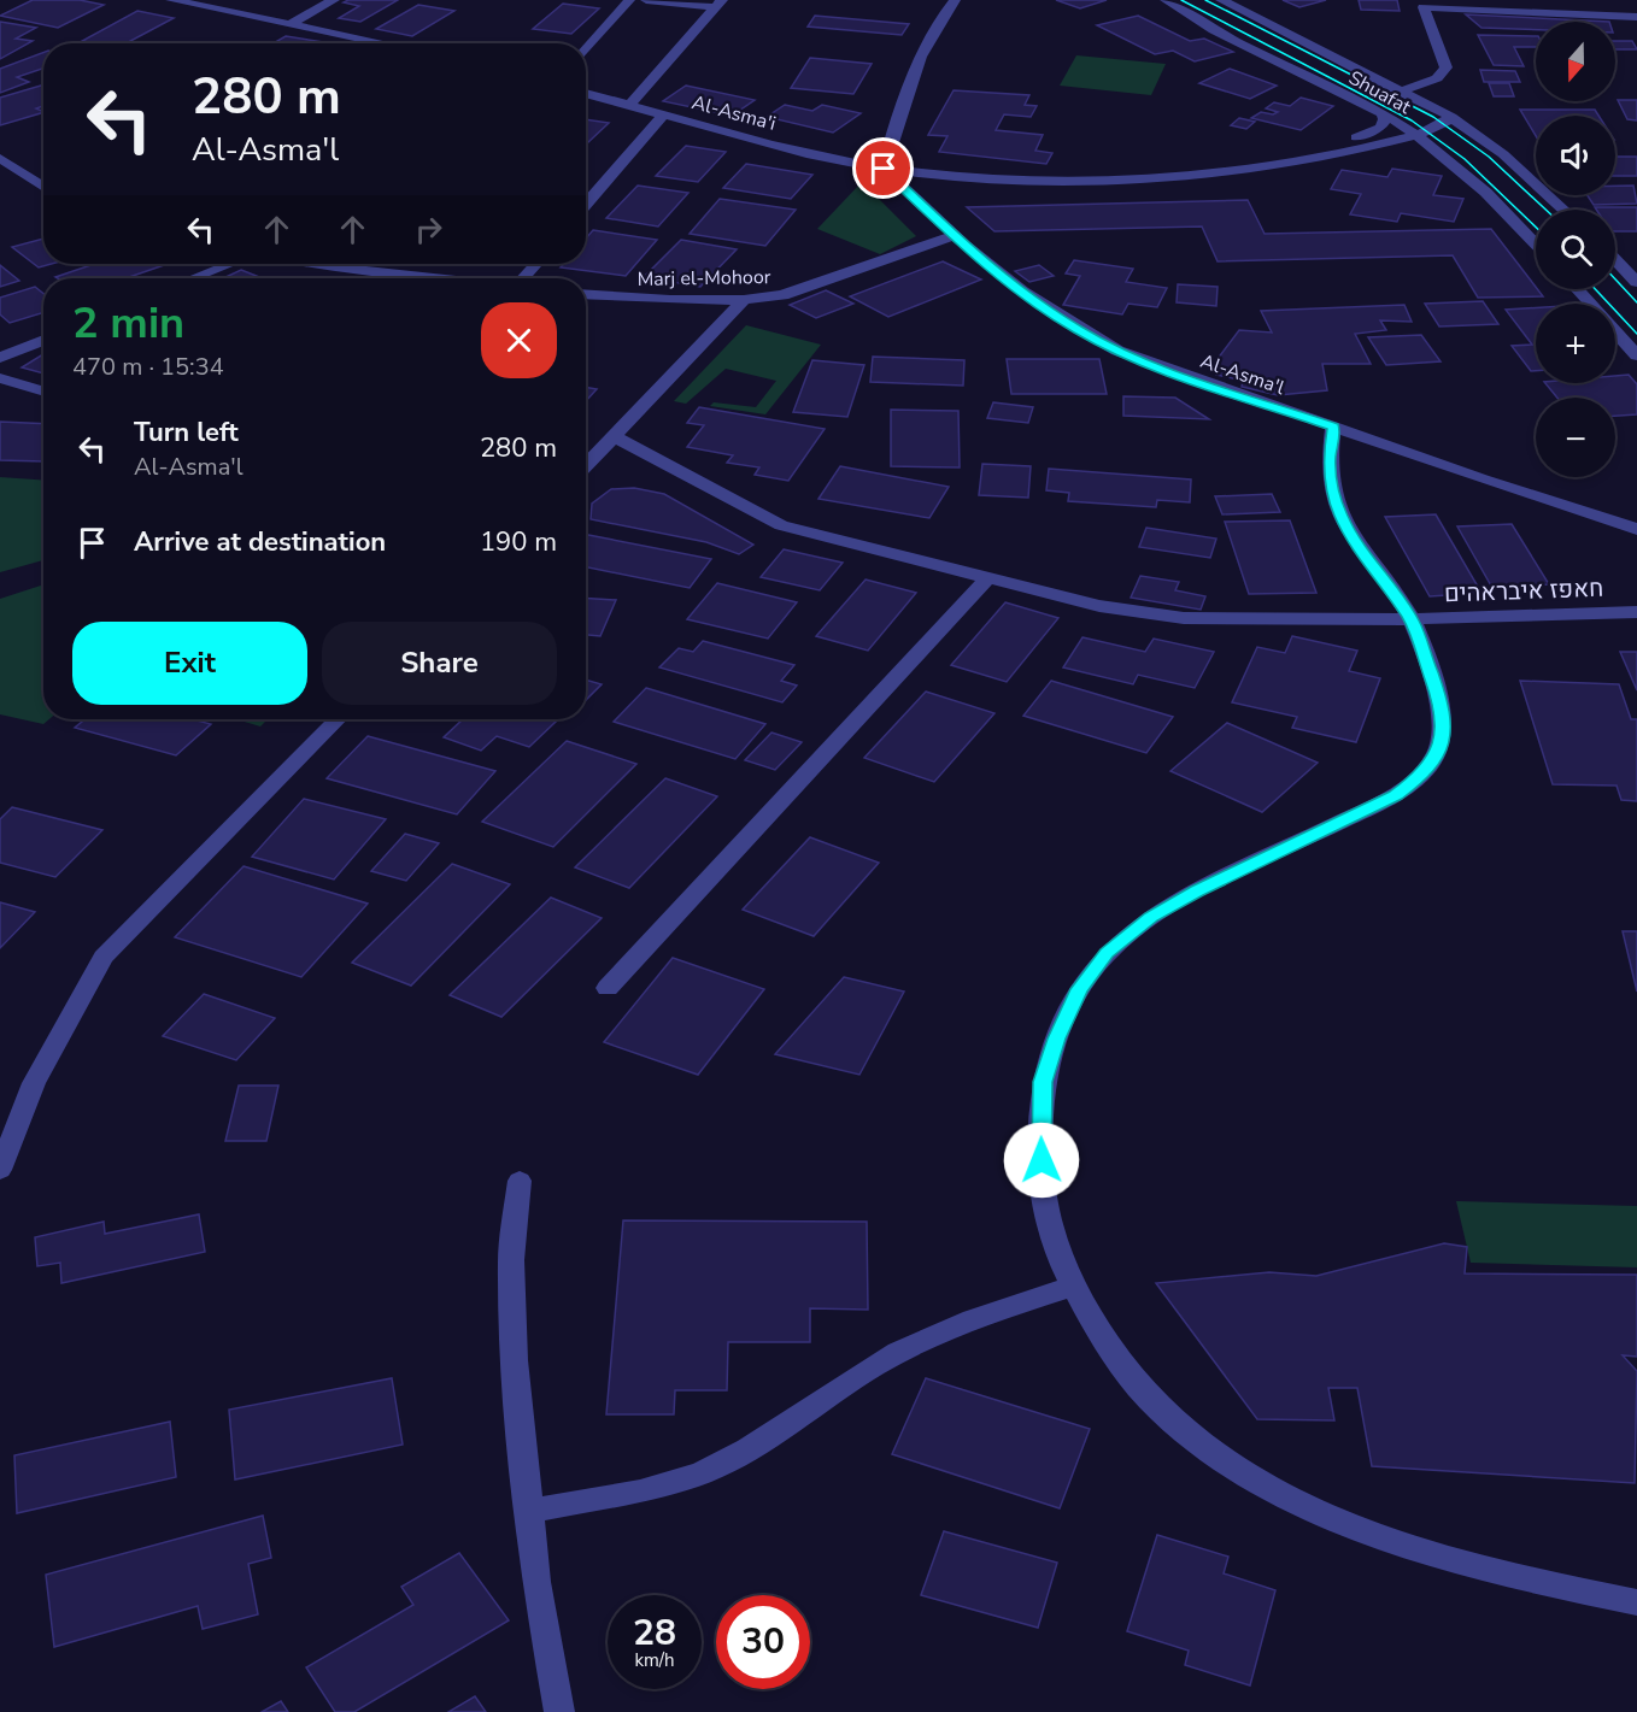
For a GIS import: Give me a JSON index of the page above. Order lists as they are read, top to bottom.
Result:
{
  "streets": {
    "street": [
      "Shuafat",
      "Al-Asma'i",
      "Marj el-Mohoor",
      "Al-Asma'l",
      "חאפז איבראהים"
    ]
  },
  "crossings": [
    ["Al-Asma'i", "Al-Asma'l"],
    ["Marj el-Mohoor", "Al-Asma'l"]
  ],
  "north": "bottom",
  "page": {
    "map_buttons": ["+", "−"],
    "turn": ["280 m", "Al-Asma'l"],
    "heading": ["2 min", "470 m · 15:34"],
    "list": [
      {
        "name": "Turn left",
        "note": "Al-Asma'l",
        "value": "280 m"
      },
      {
        "name": "Arrive at destination",
        "value": "190 m"
      }
    ],
    "buttons": ["Exit", "Share"],
    "speed": "28 km/h",
    "limit": "30"
  }
}
